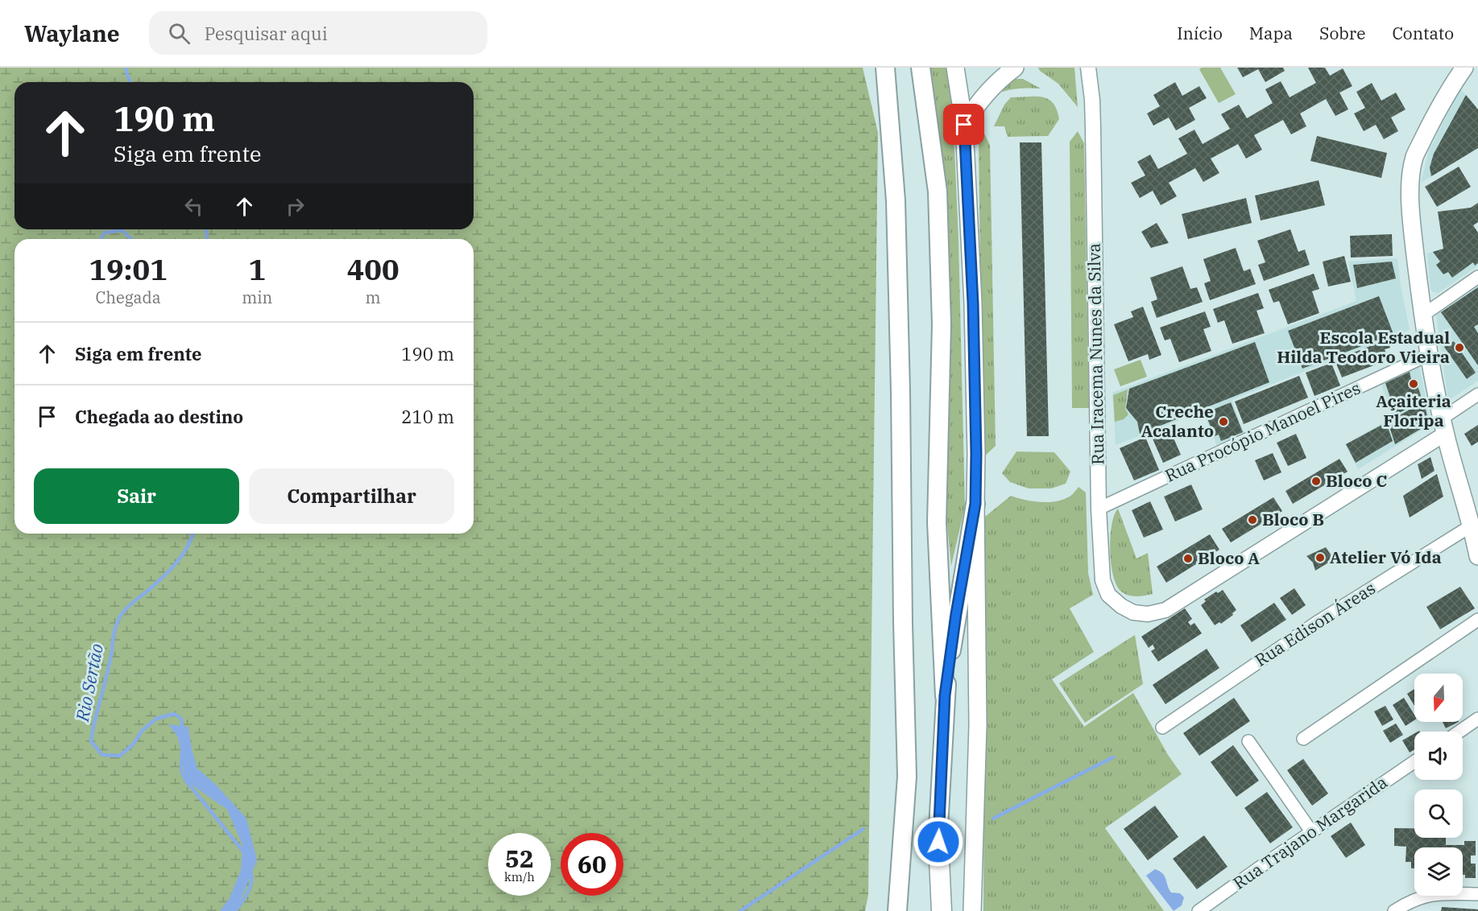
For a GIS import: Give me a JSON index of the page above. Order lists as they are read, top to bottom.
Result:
{
  "streets": {
    "street": [
      "Rua Iracema Nunes da Silva",
      "Rua Procópio Manoel Pires",
      "Rua Edison Áreas",
      "Rua Trajano Margarida"
    ]
  },
  "crossings": [
    ["Rua Iracema Nunes da Silva", "Rua Procópio Manoel Pires"]
  ],
  "water": ["Rio Sertão"],
  "places": [
    "Escola Estadual Hilda Teodoro Vieira",
    "Açaiteria Floripa",
    "Creche Acalanto",
    "Bloco C",
    "Bloco B",
    "Atelier Vó Ida",
    "Bloco A"
  ],
  "north": "bottom",
  "page": {
    "header": "Waylane",
    "search": "Pesquisar aqui",
    "nav": [
      "Início",
      "Mapa",
      "Sobre",
      "Contato"
    ],
    "turn": ["190 m", "Siga em frente"],
    "eta": [
      "19:01",
      "Chegada",
      "1",
      "min",
      "400",
      "m"
    ],
    "list": [
      {
        "name": "Siga em frente",
        "value": "190 m"
      },
      {
        "name": "Chegada ao destino",
        "value": "210 m"
      }
    ],
    "buttons": ["Sair", "Compartilhar"],
    "speed": "52 km/h",
    "limit": "60"
  }
}
